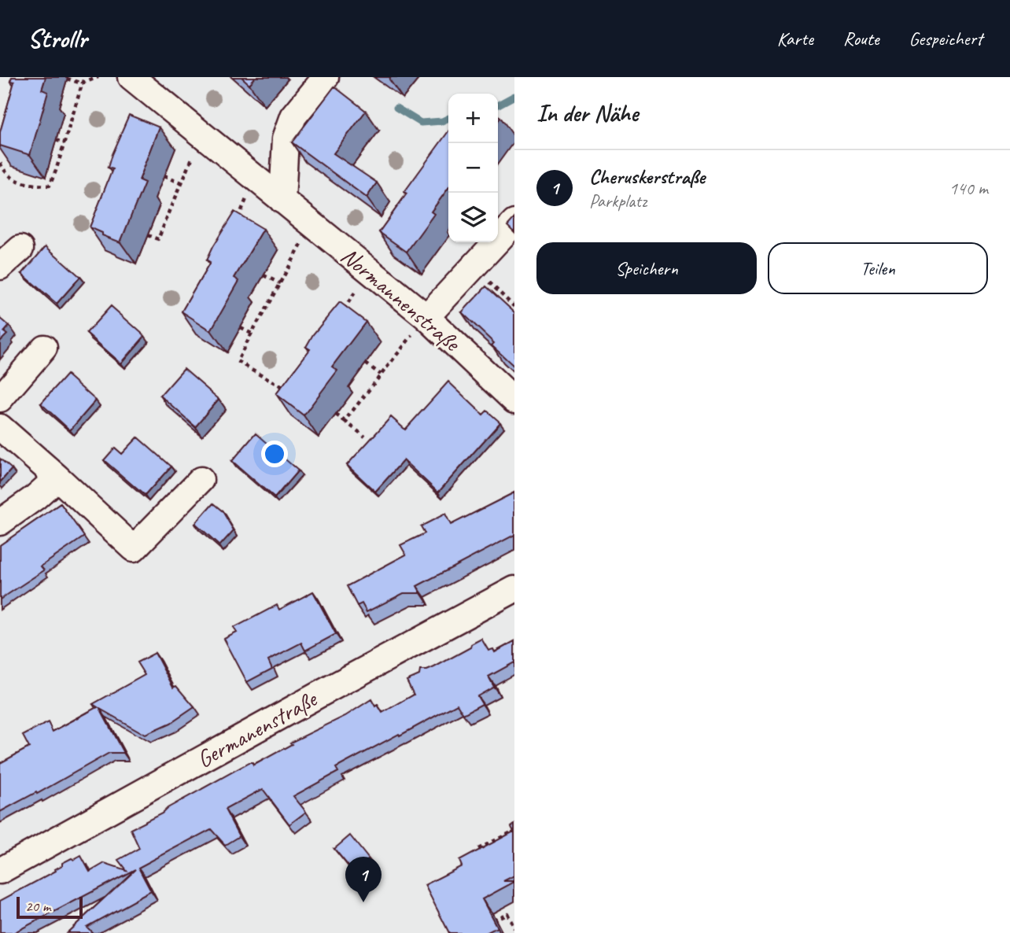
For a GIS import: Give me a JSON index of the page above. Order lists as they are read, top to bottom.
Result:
{
  "streets": {
    "street": ["Normannenstraße", "Germanenstraße"]
  },
  "scale_bar": "20 m",
  "page": {
    "header": "Strollr",
    "nav": ["Karte", "Route", "Gespeichert"],
    "heading": "In der Nähe",
    "map_buttons": ["+", "−"],
    "list": [
      {
        "mark": "1",
        "name": "Cheruskerstraße",
        "note": "Parkplatz",
        "value": "140 m"
      }
    ],
    "buttons": ["Speichern", "Teilen"],
    "pins": "1",
    "scale": "20 m"
  }
}
